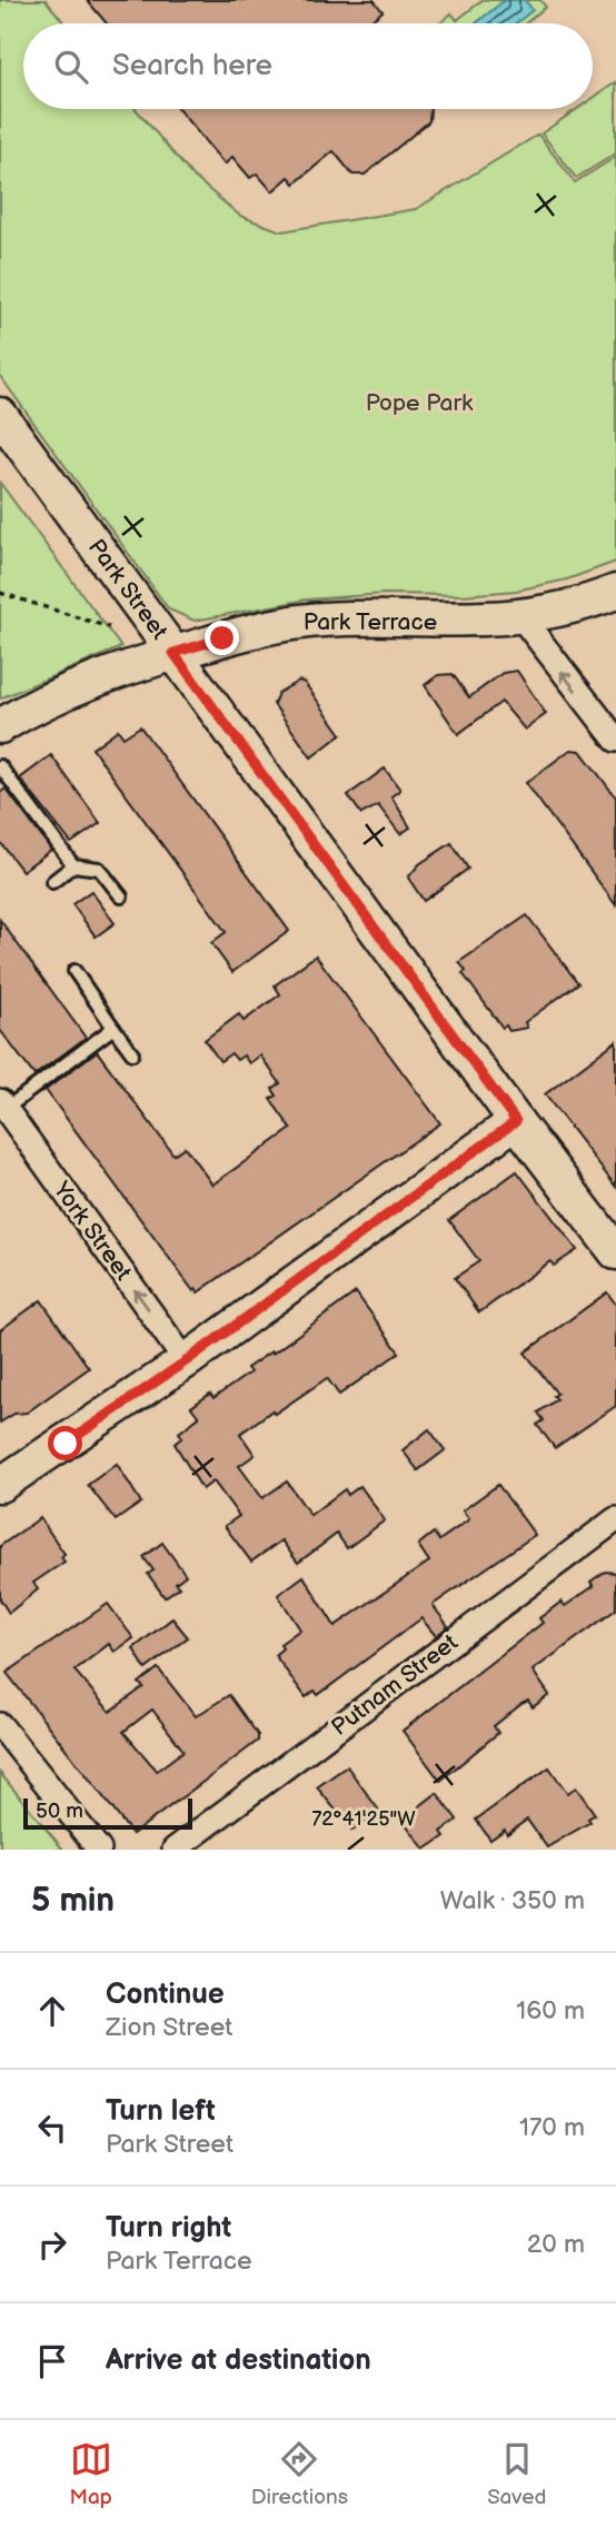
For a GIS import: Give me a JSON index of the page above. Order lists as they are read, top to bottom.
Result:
{
  "streets": {
    "main road": ["Park Street", "Park Terrace"],
    "street": ["York Street", "Putnam Street"]
  },
  "crossings": [
    ["Park Street", "Park Terrace"]
  ],
  "one_way": ["York Street"],
  "parks": ["Pope Park"],
  "scale_bar": "50 m",
  "page": {
    "search": "Search here",
    "scale": "50 m",
    "heading": ["5 min", "Walk · 350 m"],
    "list": [
      ["Continue", "Zion Street", "160 m"],
      ["Turn left", "Park Street", "170 m"],
      ["Turn right", "Park Terrace", "20 m"],
      "Arrive at destination"
    ],
    "nav": ["Map", "Directions", "Saved"]
  },
  "coordinates": ["72°41'25\"W"]
}
